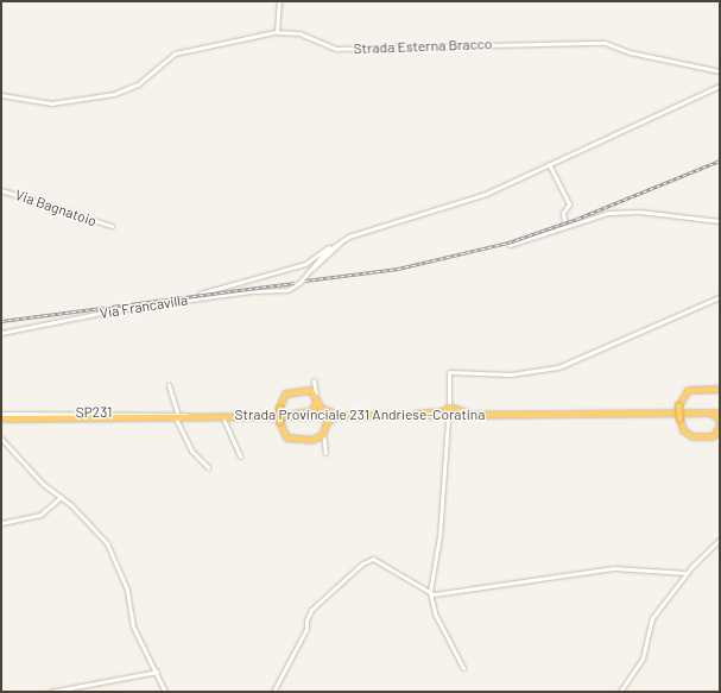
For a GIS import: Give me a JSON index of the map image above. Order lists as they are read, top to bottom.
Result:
{
  "streets": {
    "highway": ["SP231", "Strada Provinciale 231 Andriese-Coratina"],
    "street": ["Strada Esterna Bracco", "Via Bagnatoio", "Via Francavilla"]
  },
  "crossings": [
    ["SP231", "Strada Provinciale 231 Andriese-Coratina"]
  ]
}
